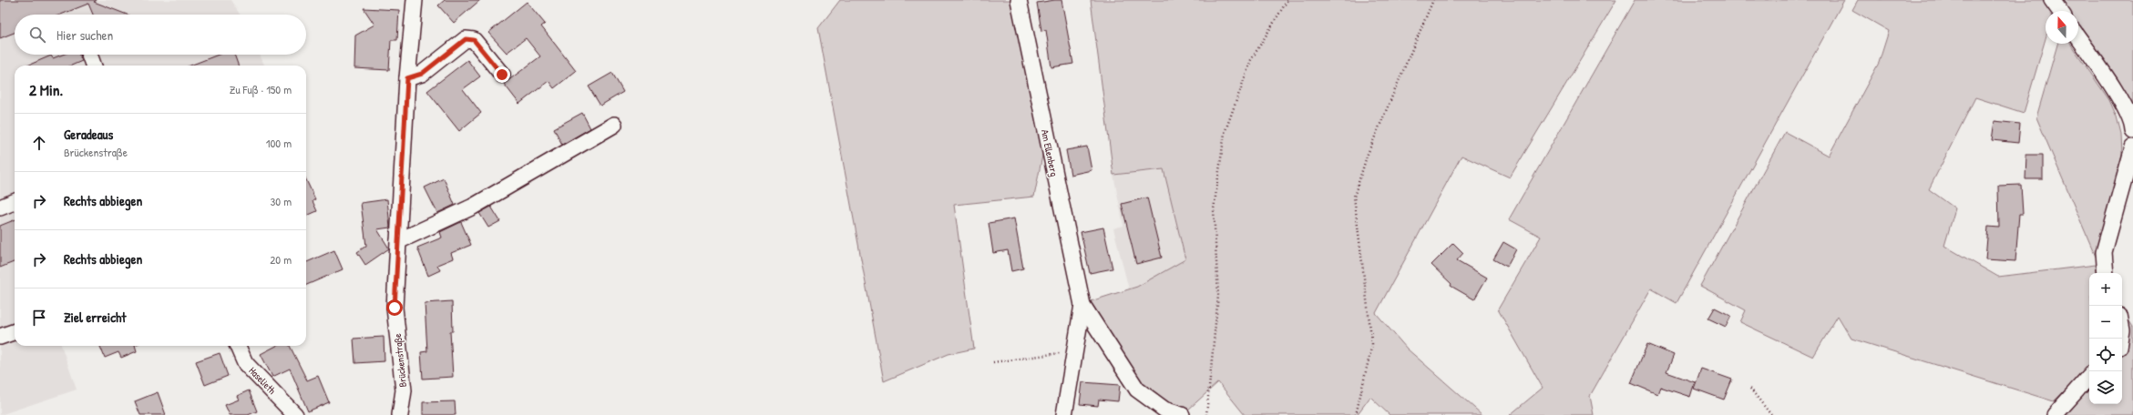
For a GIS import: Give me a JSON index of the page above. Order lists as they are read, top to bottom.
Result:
{
  "streets": {
    "street": ["Am Ellenberg", "Brückenstraße", "Haselieth"]
  },
  "north": "top",
  "page": {
    "search": "Hier suchen",
    "heading": ["2 Min.", "Zu Fuß · 150 m"],
    "list": [
      ["Geradeaus", "Brückenstraße", "100 m"],
      ["Rechts abbiegen", "30 m"],
      ["Rechts abbiegen", "20 m"],
      "Ziel erreicht"
    ],
    "map_buttons": ["+", "−"]
  }
}
